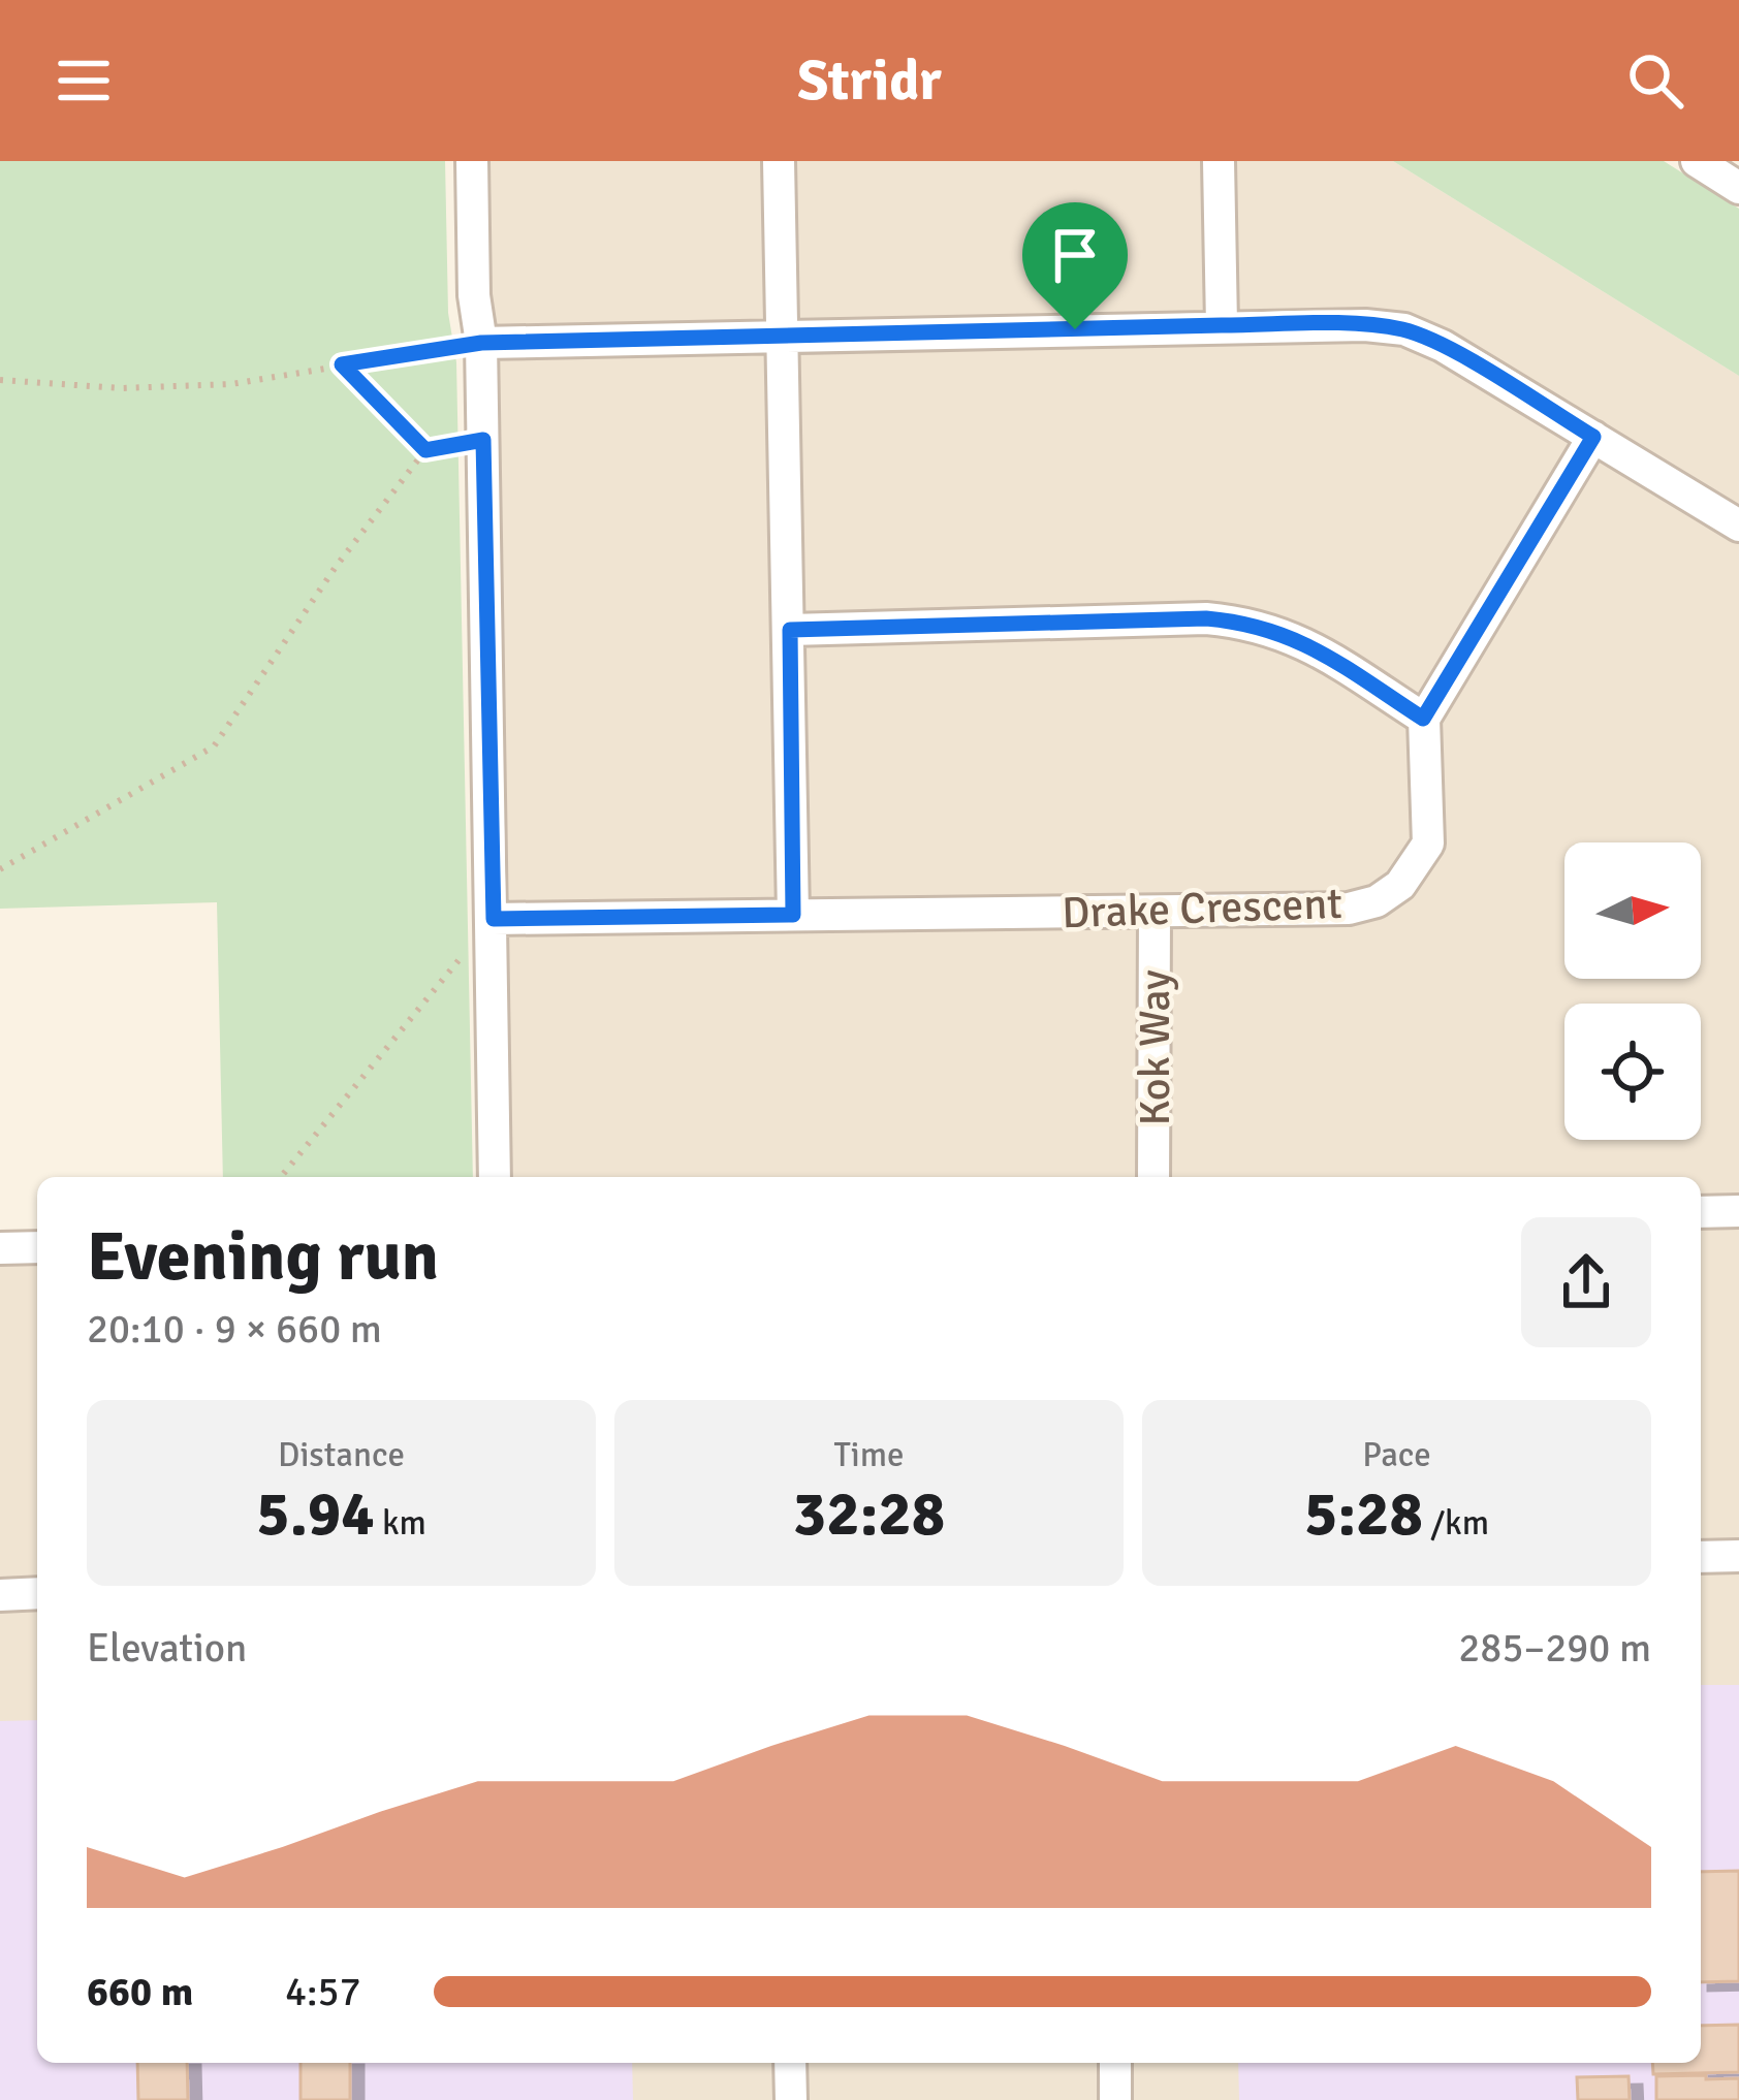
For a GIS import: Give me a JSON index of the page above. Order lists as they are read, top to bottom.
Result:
{
  "streets": {
    "street": ["Drake Crescent", "Kok Way"]
  },
  "crossings": [
    ["Drake Crescent", "Kok Way"]
  ],
  "north": "right",
  "page": {
    "header": "Stridr",
    "heading": ["Evening run", "20:10 · 9 × 660 m"],
    "stats": [
      ["Distance", "5.94 km"],
      ["Time", "32:28"],
      ["Pace", "5:28 /km"]
    ],
    "chart": ["Elevation", "285–290 m"],
    "list": [
      {
        "name": "660 m",
        "note": "4:57"
      }
    ]
  }
}
